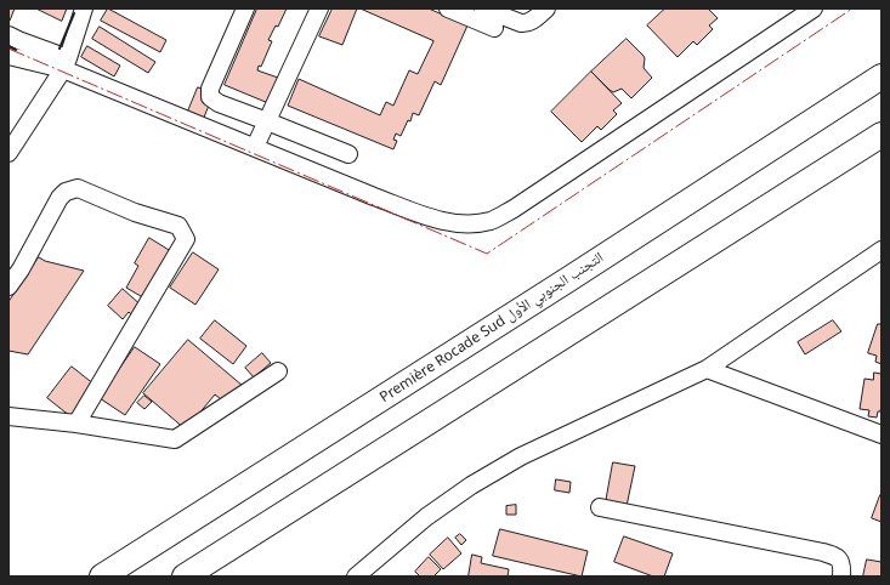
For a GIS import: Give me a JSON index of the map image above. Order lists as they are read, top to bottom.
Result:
{
  "streets": {
    "highway": ["Première Rocade Sud التجنب الجنوبي الأول"]
  }
}
